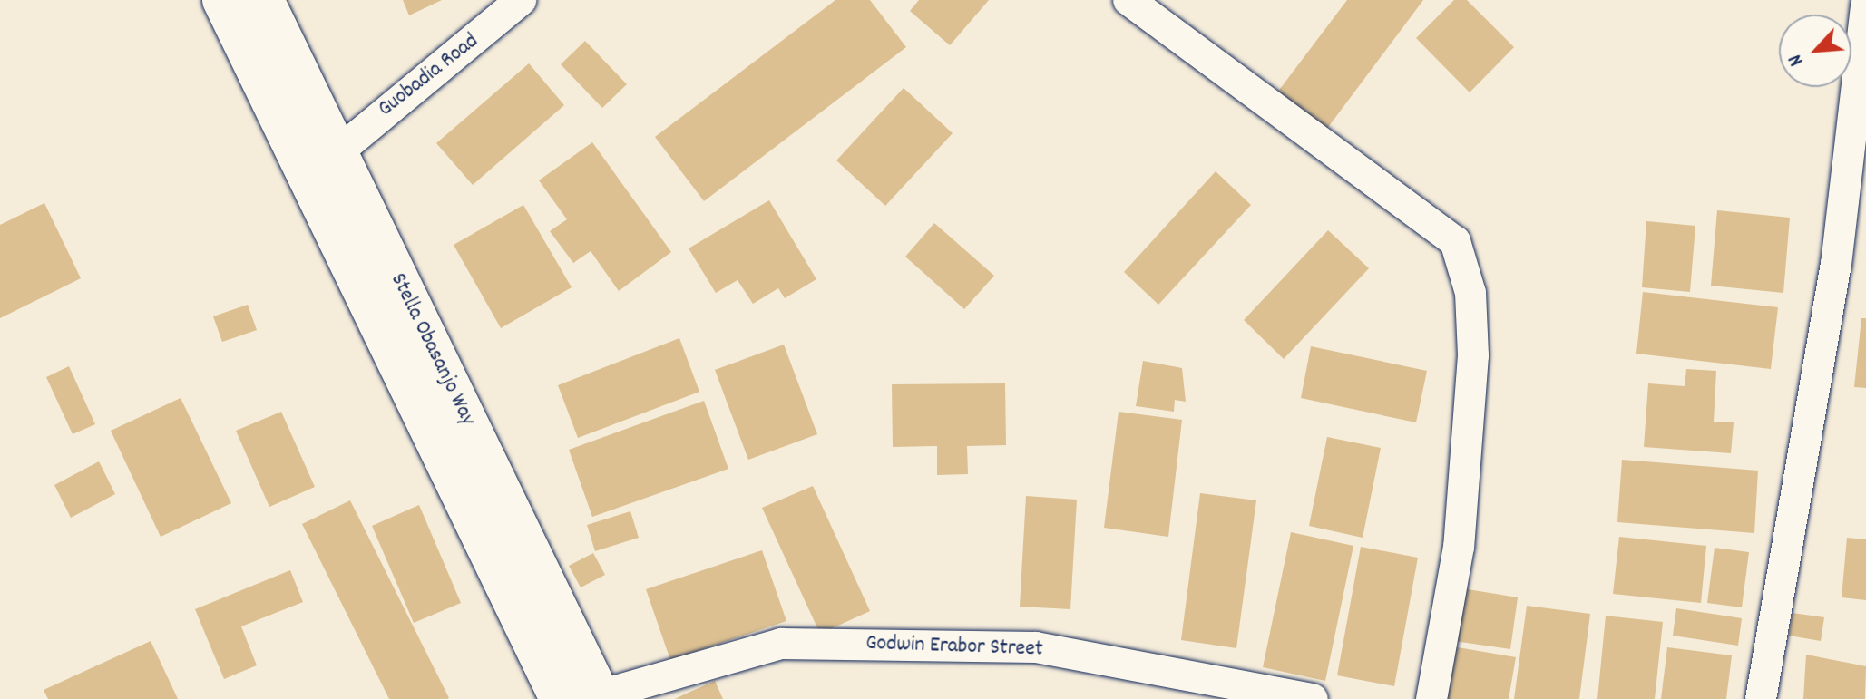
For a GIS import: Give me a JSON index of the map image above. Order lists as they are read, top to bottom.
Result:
{
  "streets": {
    "street": ["Guobadia Road", "Stella Obasanjo Way", "Godwin Erabor Street"]
  },
  "crossings": [
    ["Guobadia Road", "Stella Obasanjo Way"],
    ["Stella Obasanjo Way", "Godwin Erabor Street"]
  ],
  "north": "bottom left"
}
